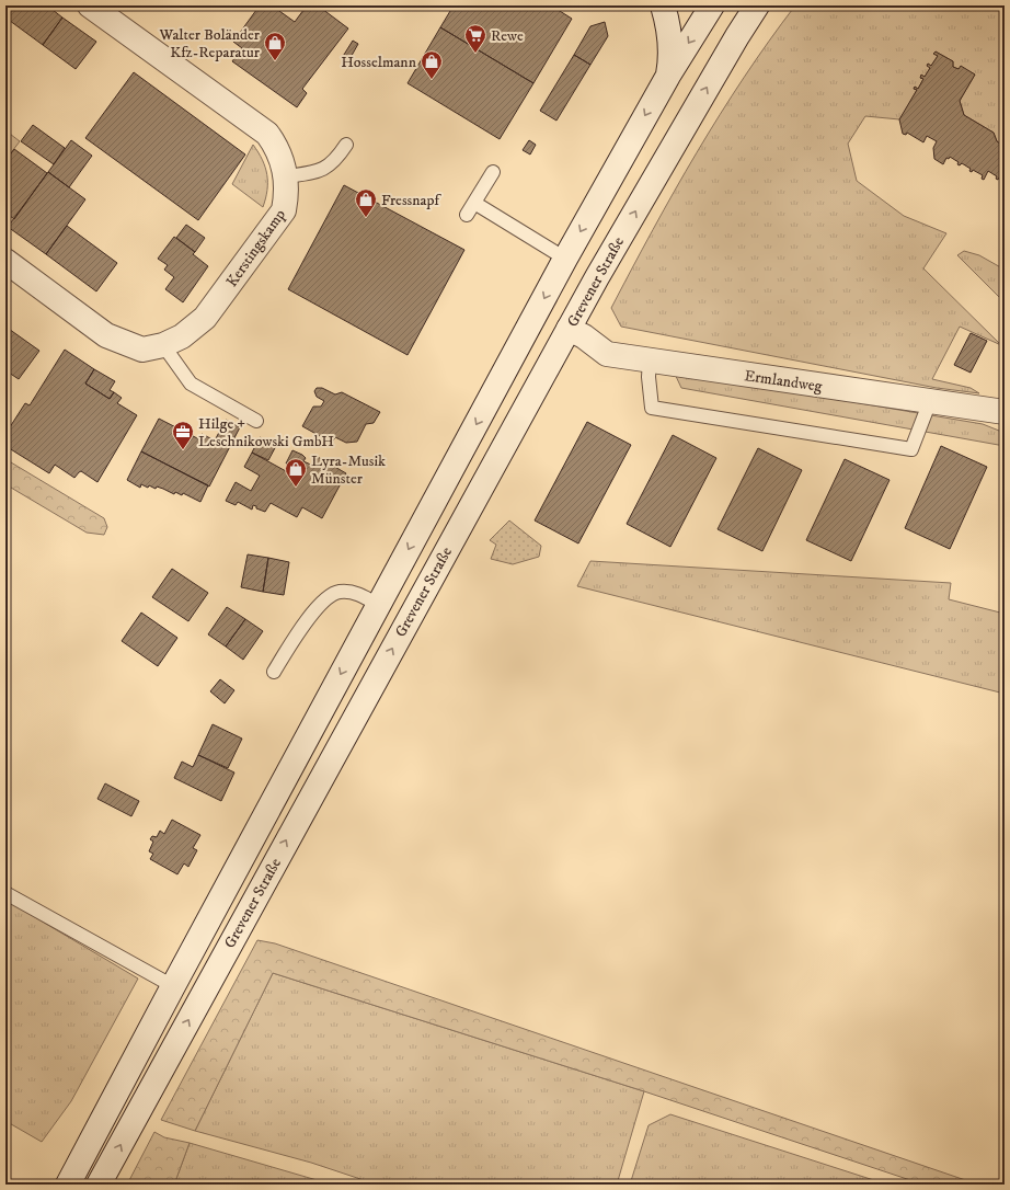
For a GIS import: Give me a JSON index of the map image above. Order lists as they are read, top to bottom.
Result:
{
  "streets": {
    "main road": ["Kerstingskamp", "Grevener Straße", "Ermlandweg"]
  },
  "crossings": [
    ["Grevener Straße", "Ermlandweg"]
  ],
  "places": {
    "supermarket": ["Rewe"],
    "shop": [
      "Walter Boländer Kfz-Reparatur",
      "Hosselmann",
      "Fressnapf",
      "Lyra-Musik Münster"
    ],
    "office": ["Hilge + Leschnikowski GmbH"]
  }
}
